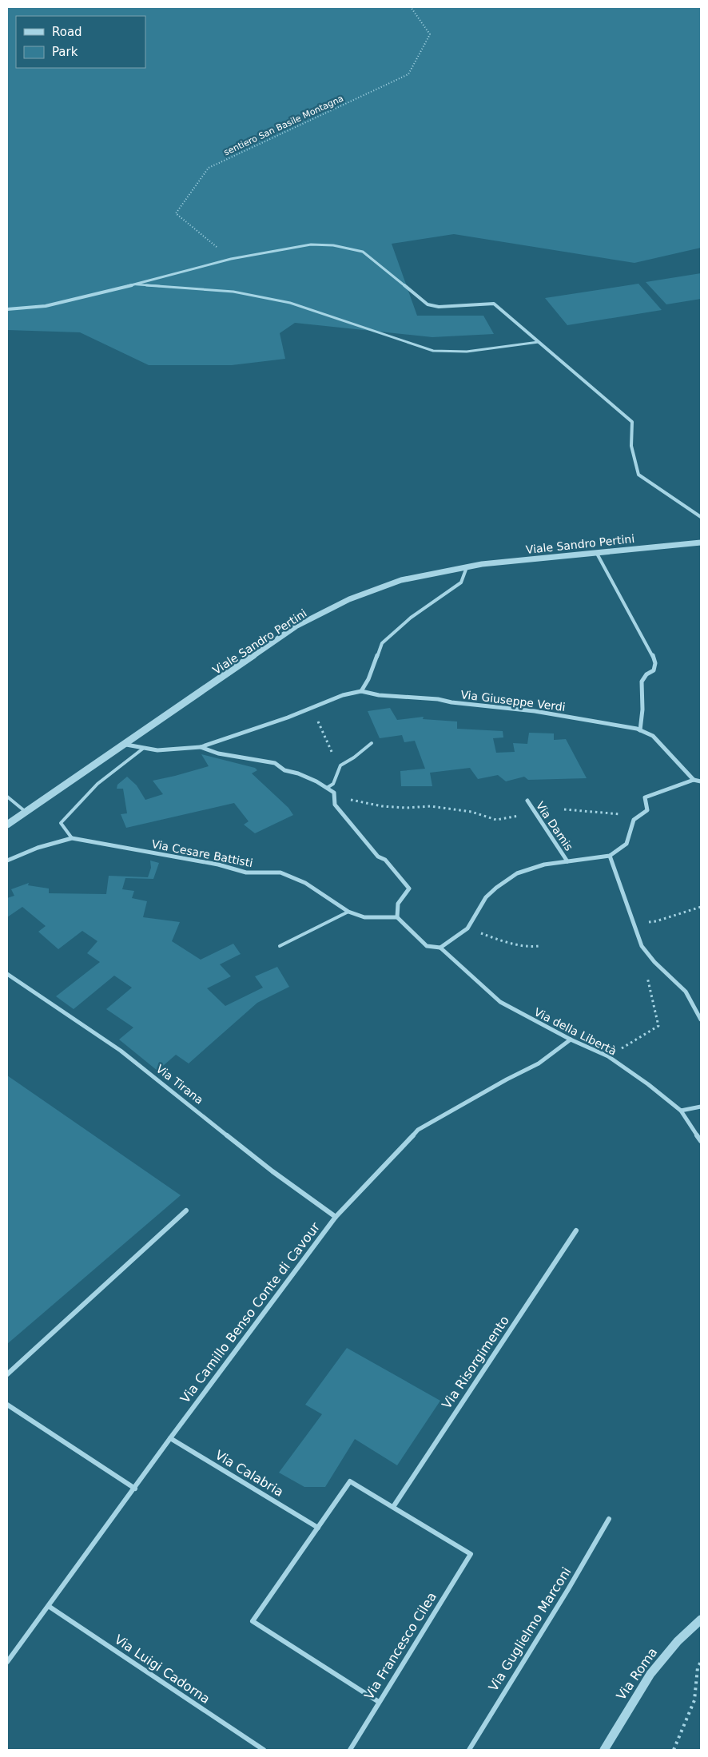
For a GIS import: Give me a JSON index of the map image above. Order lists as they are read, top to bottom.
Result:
{
  "streets": {
    "street": [
      "Viale Sandro Pertini",
      "Via Giuseppe Verdi",
      "Via Damis",
      "Via Cesare Battisti",
      "Via della Libertà",
      "Via Tirana",
      "Via Camillo Benso Conte di Cavour",
      "Via Risorgimento",
      "Via Calabria",
      "Via Guglielmo Marconi",
      "Via Francesco Cilea",
      "Via Luigi Cadorna",
      "Via Roma"
    ],
    "path": ["sentiero San Basile Montagna"]
  },
  "crossings": [
    ["Viale Sandro Pertini", "Via Giuseppe Verdi"],
    ["Via della Libertà", "Via Camillo Benso Conte di Cavour"],
    ["Via Tirana", "Via Camillo Benso Conte di Cavour"],
    ["Via Camillo Benso Conte di Cavour", "Via Calabria"],
    ["Via Camillo Benso Conte di Cavour", "Via Luigi Cadorna"],
    ["Via Risorgimento", "Via Francesco Cilea"]
  ],
  "legend": ["Road", "Park"]
}
